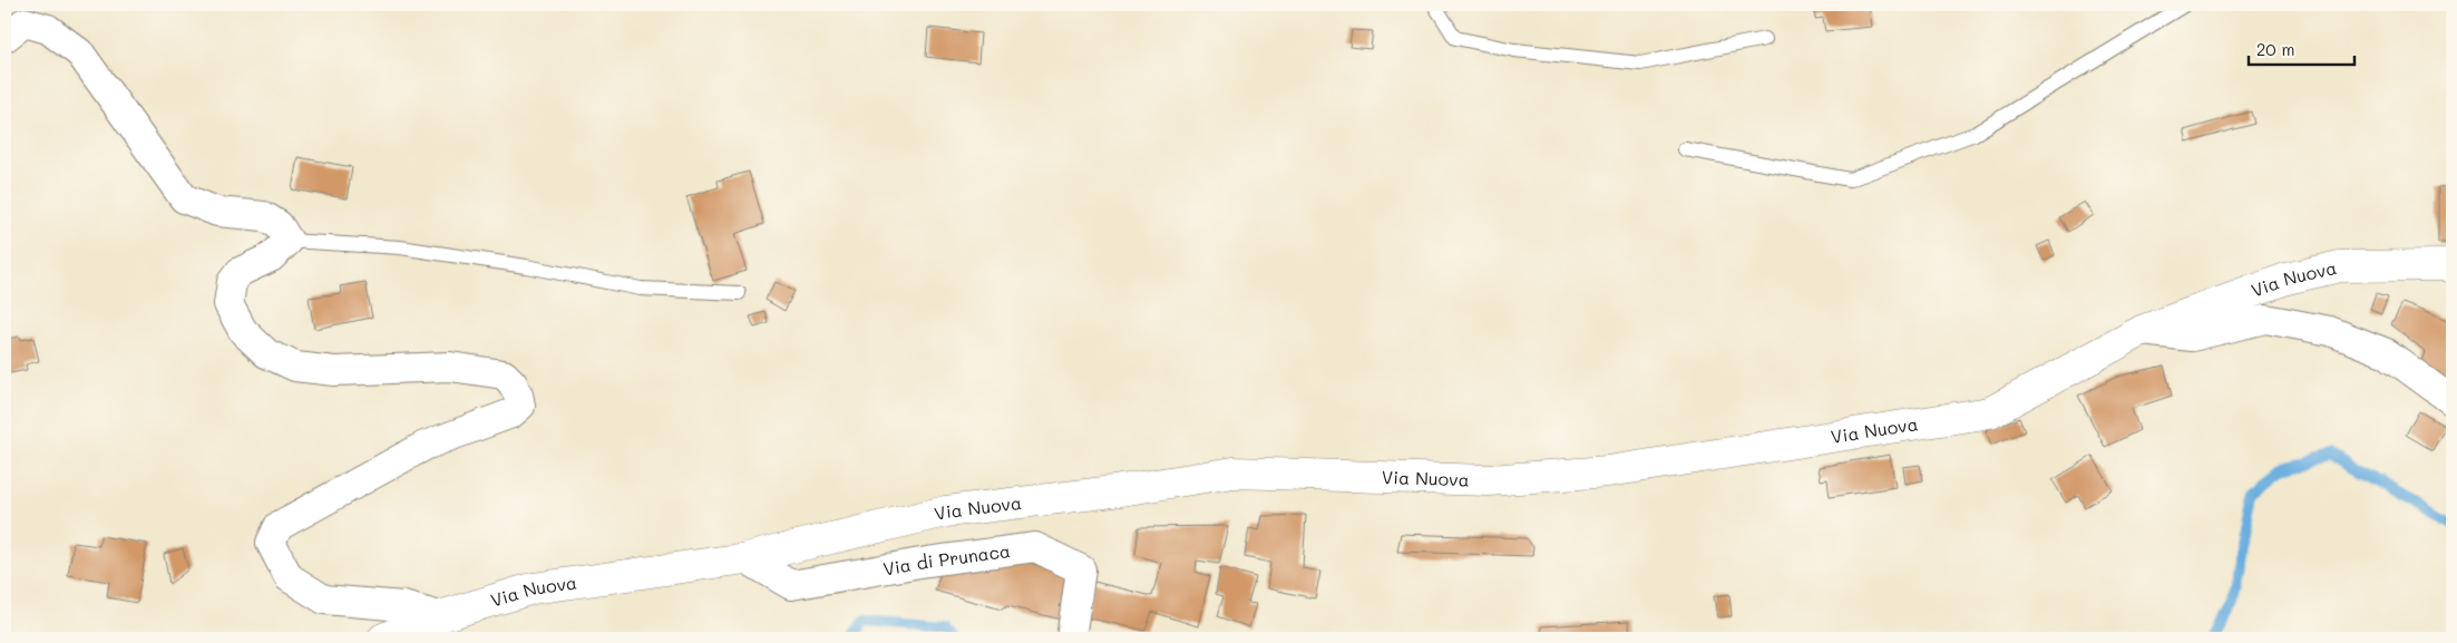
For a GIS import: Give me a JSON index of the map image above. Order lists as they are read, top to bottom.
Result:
{
  "streets": {
    "street": ["Via Nuova", "Via di Prunaca"]
  },
  "crossings": [
    ["Via Nuova", "Via di Prunaca"]
  ],
  "scale_bar": "20 m"
}
